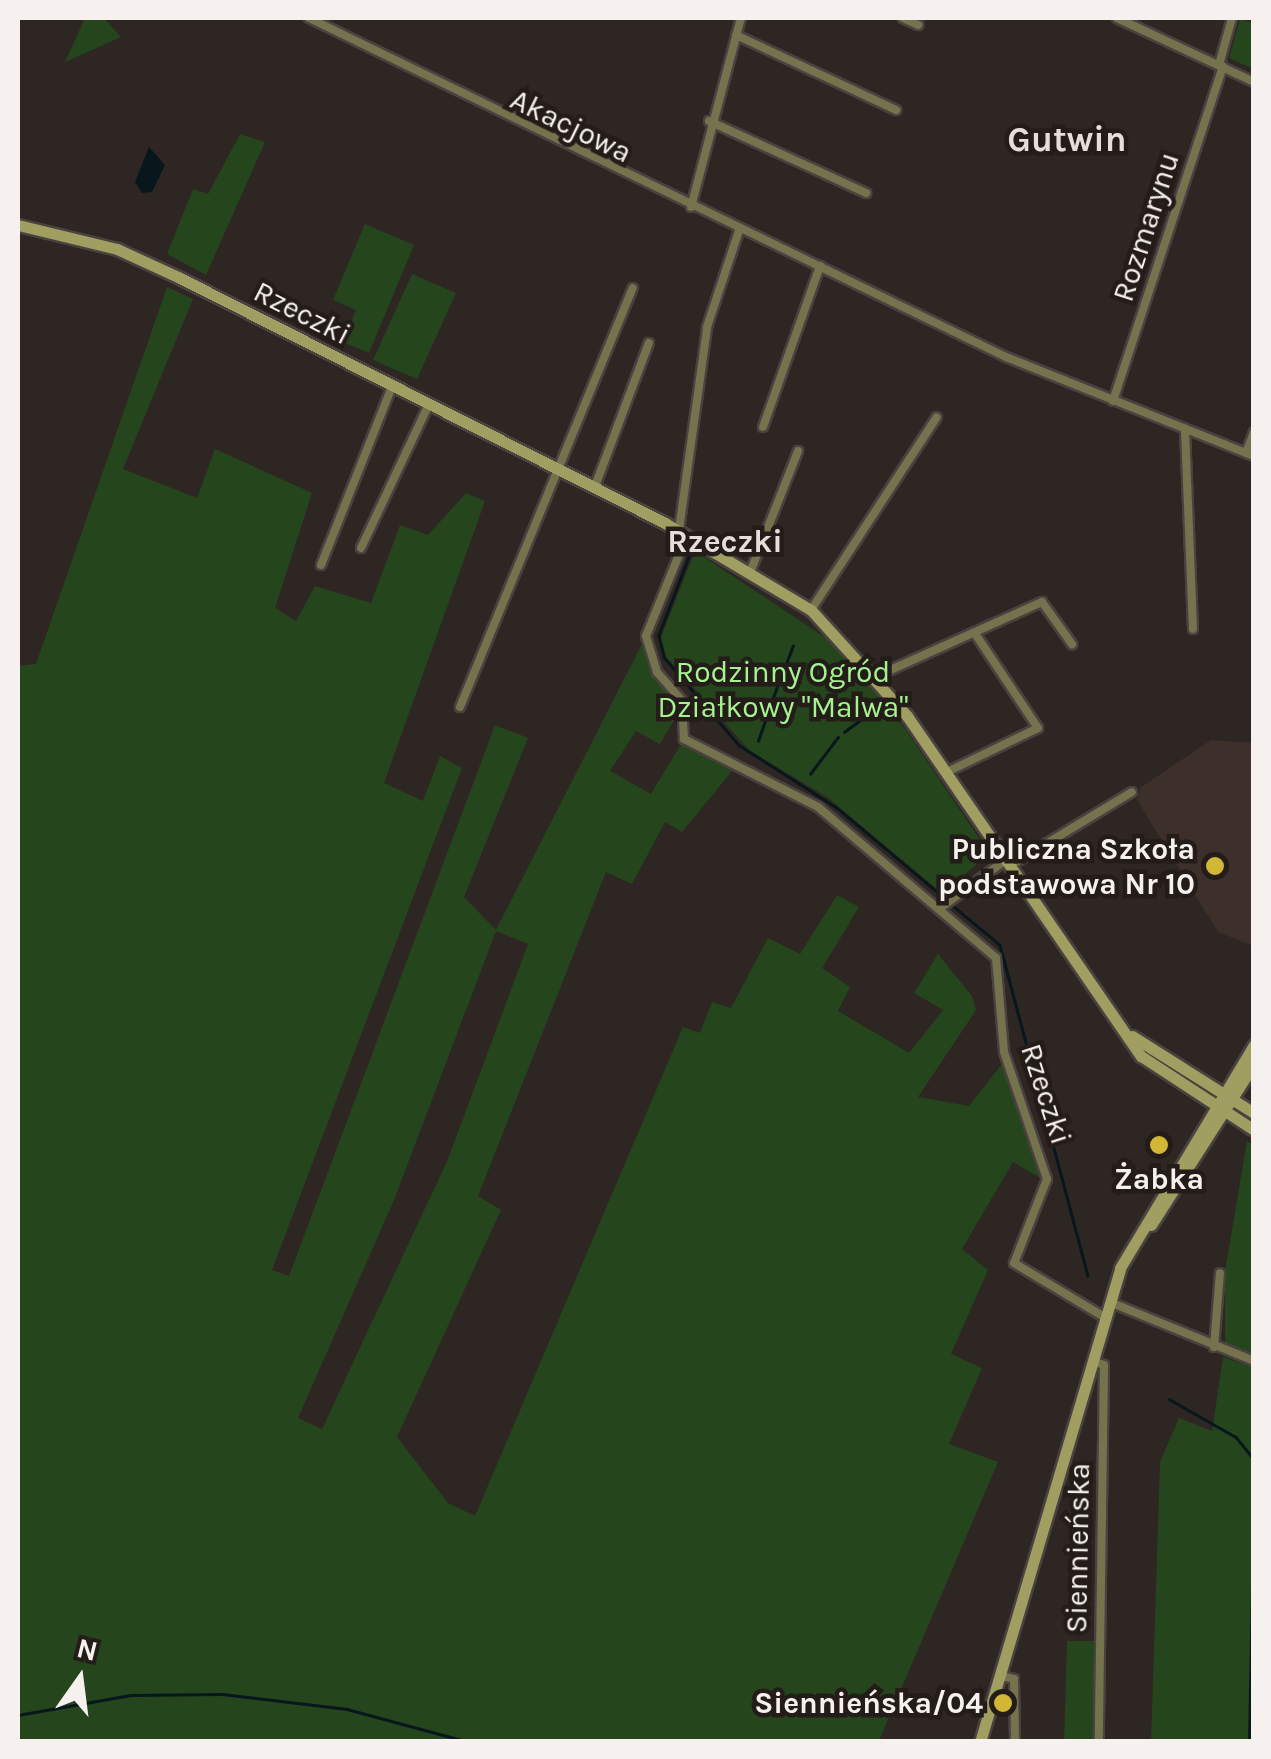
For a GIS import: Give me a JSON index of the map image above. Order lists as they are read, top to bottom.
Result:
{
  "streets": {
    "main road": ["Rzeczki", "Siennieńska"],
    "street": ["Akacjowa", "Rozmarynu"]
  },
  "crossings": [
    ["Akacjowa", "Rozmarynu"],
    ["Akacjowa", "Rzeczki"],
    ["Rzeczki", "Siennieńska"]
  ],
  "districts": ["Gutwin", "Rzeczki"],
  "parks": ["Rodzinny Ogród Działkowy \"Malwa\""],
  "places": ["Publiczna Szkoła podstawowa Nr 10", "Żabka", "Siennieńska/04"],
  "north": "top"
}
